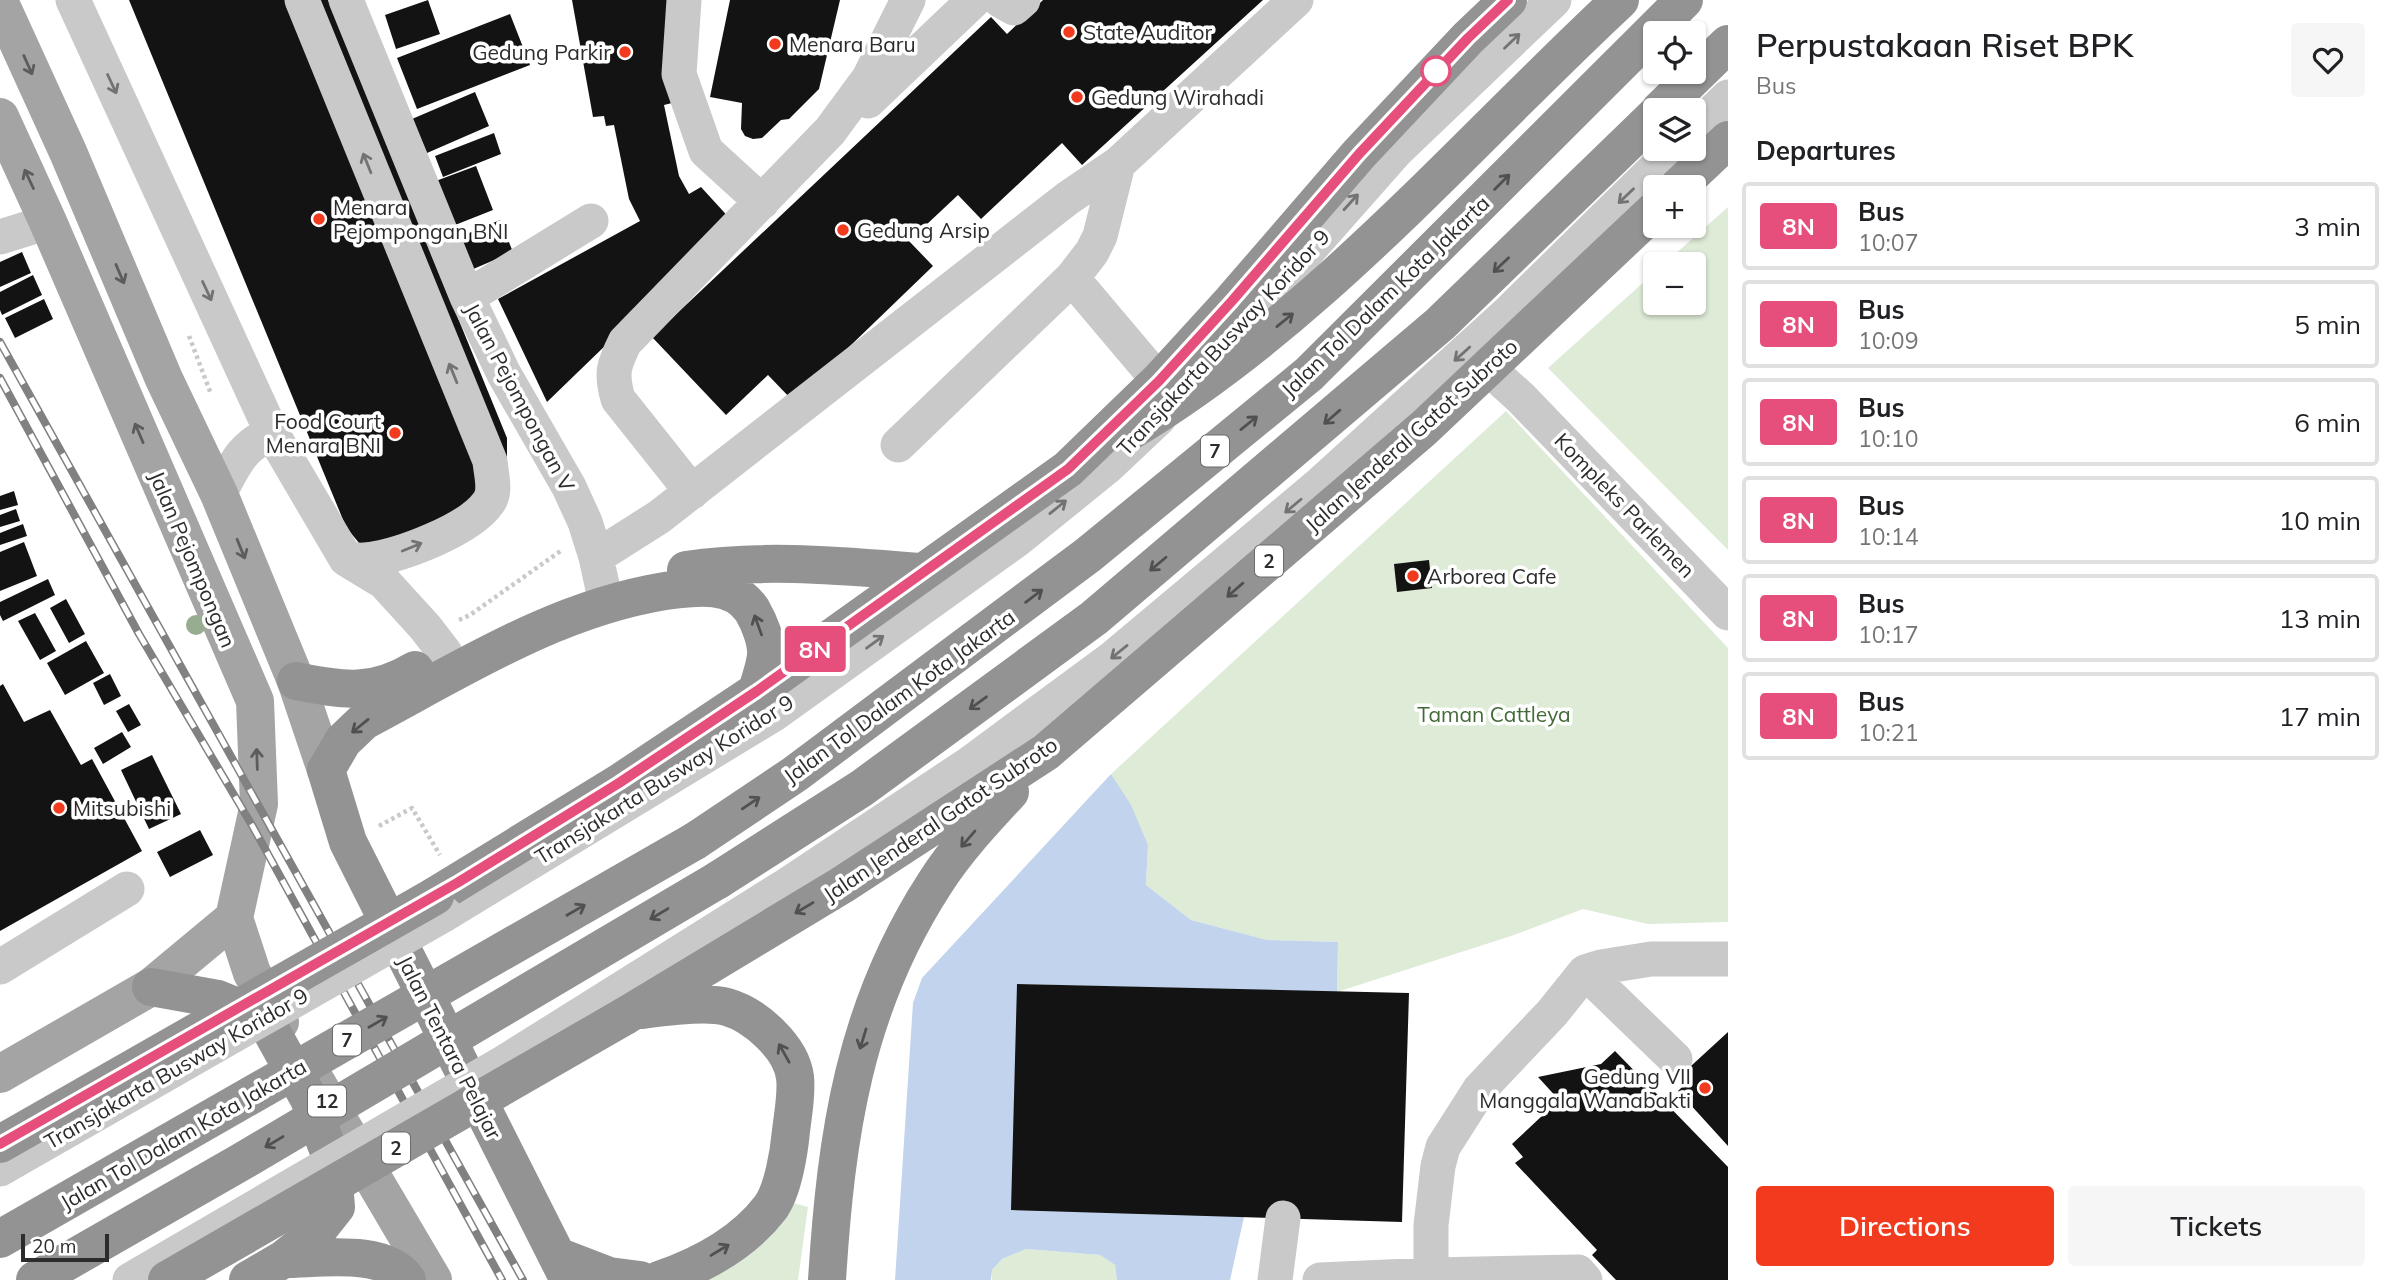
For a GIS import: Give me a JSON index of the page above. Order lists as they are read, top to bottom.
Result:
{
  "streets": {
    "highway": [
      "Jalan Tol Dalam Kota Jakarta",
      "Jalan Jenderal Gatot Subroto",
      "7",
      "2",
      "Jalan Tentara Pelajar"
    ],
    "main road": ["Jalan Pejompongan", "12"],
    "street": ["Transjakarta Busway Koridor 9", "Jalan Pejompongan V", "Kompleks Parlemen"]
  },
  "crossings": [
    ["Jalan Jenderal Gatot Subroto", "Kompleks Parlemen"],
    ["Jalan Pejompongan", "12"]
  ],
  "parks": ["Taman Cattleya"],
  "places": [
    "State Auditor",
    "Menara Baru",
    "Gedung Parkir",
    "Gedung Wirahadi",
    "Menara Pejompongan BNI",
    "Gedung Arsip",
    "Food Court Menara BNI",
    "Arborea Cafe",
    "Mitsubishi",
    "Gedung VII Manggala Wanabakti"
  ],
  "lines": ["bus line 8N"],
  "scale_bar": "20 m",
  "page": {
    "on_map": "8N",
    "heading": [
      ["Perpustakaan Riset BPK", "Bus"],
      "Departures"
    ],
    "map_buttons": ["+", "−"],
    "list": [
      {
        "mark": "8N",
        "name": "Bus",
        "note": "10:07",
        "value": "3 min"
      },
      {
        "mark": "8N",
        "name": "Bus",
        "note": "10:09",
        "value": "5 min"
      },
      {
        "mark": "8N",
        "name": "Bus",
        "note": "10:10",
        "value": "6 min"
      },
      {
        "mark": "8N",
        "name": "Bus",
        "note": "10:14",
        "value": "10 min"
      },
      {
        "mark": "8N",
        "name": "Bus",
        "note": "10:17",
        "value": "13 min"
      },
      {
        "mark": "8N",
        "name": "Bus",
        "note": "10:21",
        "value": "17 min"
      }
    ],
    "buttons": ["Directions", "Tickets"],
    "scale": "20 m"
  }
}
